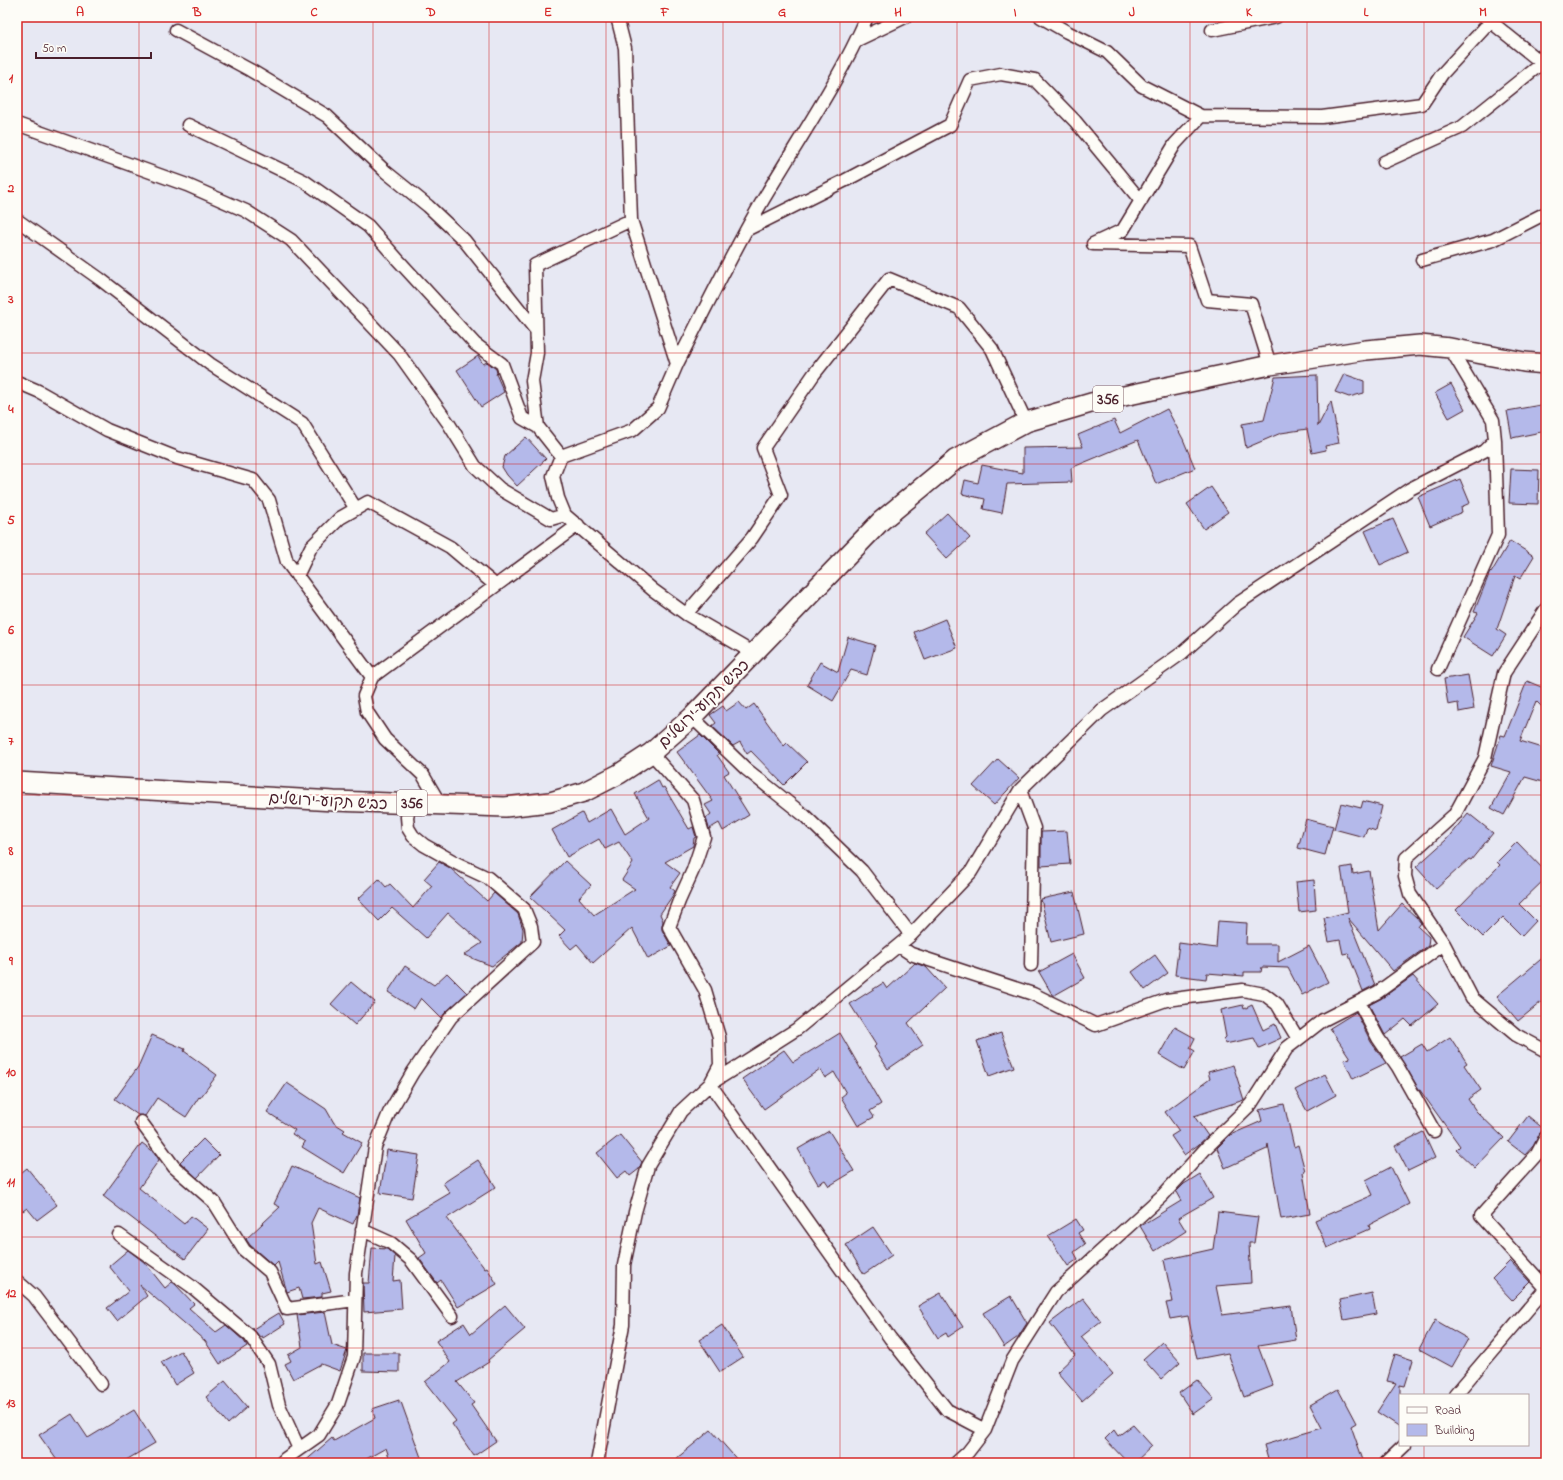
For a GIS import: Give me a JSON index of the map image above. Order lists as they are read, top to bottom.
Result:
{
  "streets": {
    "main road": ["356", "כביש תקוע–ירושלים"]
  },
  "crossings": [
    ["356", "כביש תקוע–ירושלים"]
  ],
  "legend": ["Road", "Building"],
  "scale_bar": "50 m",
  "grid": {
    "columns": [
      "A",
      "B",
      "C",
      "D",
      "E",
      "F",
      "G",
      "H",
      "I",
      "J",
      "K",
      "L",
      "M"
    ],
    "rows": [
      "1",
      "2",
      "3",
      "4",
      "5",
      "6",
      "7",
      "8",
      "9",
      "10",
      "11",
      "12",
      "13"
    ]
  }
}
